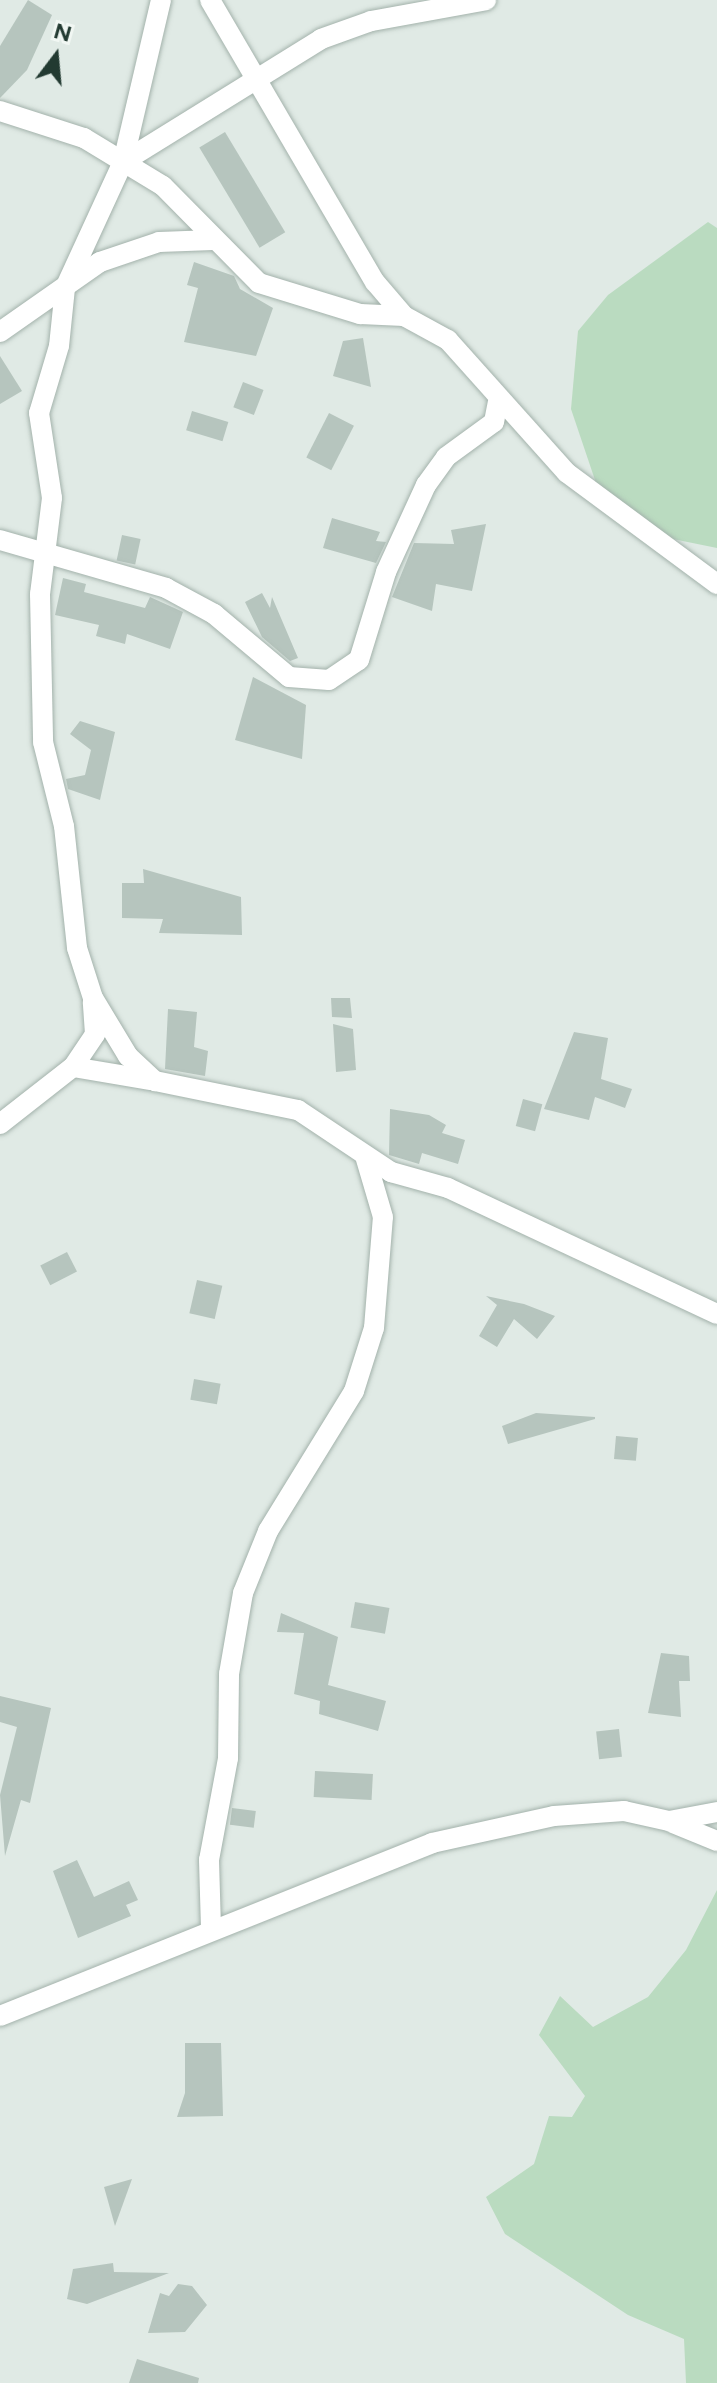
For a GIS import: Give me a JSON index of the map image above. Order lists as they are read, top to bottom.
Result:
{
  "north": "top"
}
